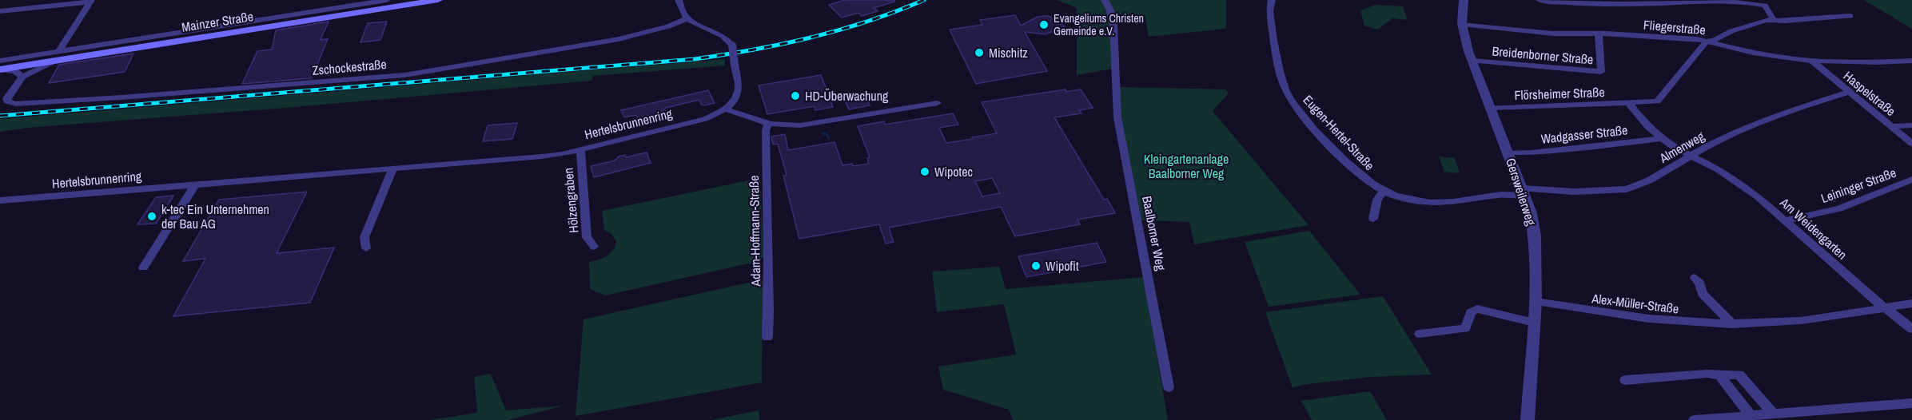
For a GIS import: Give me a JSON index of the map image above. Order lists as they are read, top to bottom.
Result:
{
  "streets": {
    "main road": ["Mainzer Straße"],
    "street": [
      "Fliegerstraße",
      "Breidenborner Straße",
      "Zschockestraße",
      "Flörsheimer Straße",
      "Haspelstraße",
      "Hertelsbrunnenring",
      "Eugen-Hertel-Straße",
      "Wadgasser Straße",
      "Almenweg",
      "Leininger Straße",
      "Gersweilerweg",
      "Hölzengraben",
      "Am Weidengarten",
      "Adam-Hoffmann-Straße",
      "Baalborner Weg",
      "Alex-Müller-Straße"
    ]
  },
  "crossings": [
    ["Fliegerstraße", "Breidenborner Straße"],
    ["Fliegerstraße", "Flörsheimer Straße"],
    ["Fliegerstraße", "Haspelstraße"],
    ["Fliegerstraße", "Gersweilerweg"],
    ["Breidenborner Straße", "Gersweilerweg"],
    ["Flörsheimer Straße", "Gersweilerweg"],
    ["Flörsheimer Straße", "Am Weidengarten"],
    ["Haspelstraße", "Almenweg"],
    ["Hertelsbrunnenring", "Hölzengraben"],
    ["Eugen-Hertel-Straße", "Almenweg"],
    ["Eugen-Hertel-Straße", "Gersweilerweg"],
    ["Wadgasser Straße", "Gersweilerweg"],
    ["Wadgasser Straße", "Am Weidengarten"],
    ["Almenweg", "Gersweilerweg"],
    ["Almenweg", "Am Weidengarten"],
    ["Leininger Straße", "Am Weidengarten"],
    ["Gersweilerweg", "Alex-Müller-Straße"],
    ["Am Weidengarten", "Alex-Müller-Straße"]
  ],
  "parks": ["Kleingartenanlage Baalborner Weg"],
  "places": [
    "Evangeliums Christen Gemeinde e.V.",
    "Mischitz",
    "HD-Überwachung",
    "Wipotec",
    "k-tec Ein Unternehmen der Bau AG",
    "Wipofit"
  ]
}
